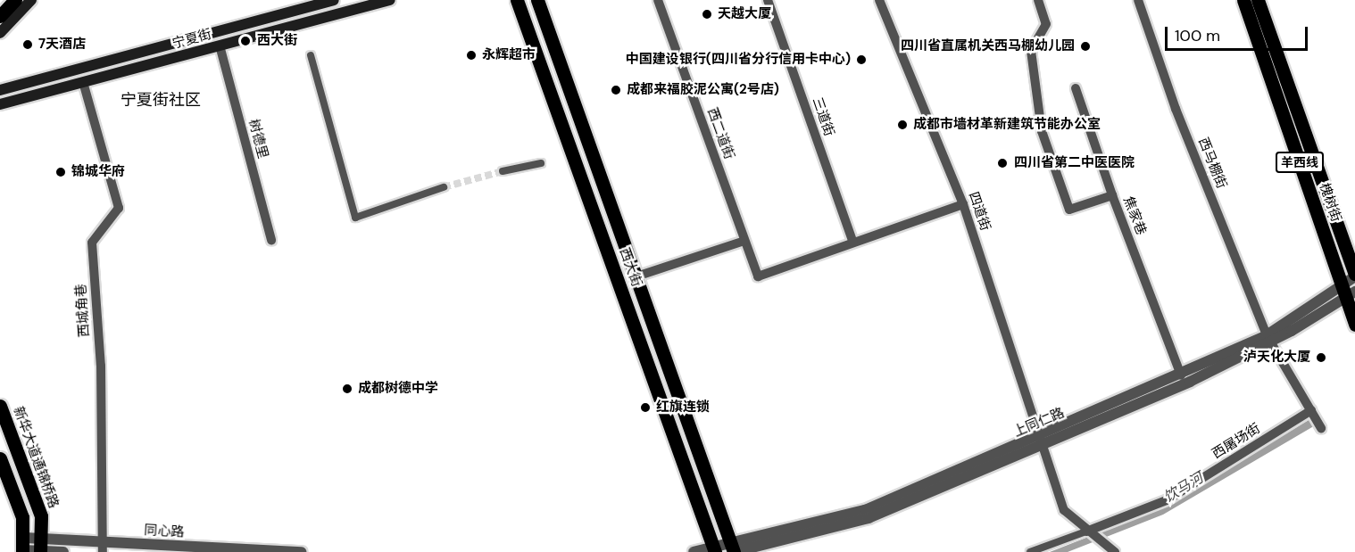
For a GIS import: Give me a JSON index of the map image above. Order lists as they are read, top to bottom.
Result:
{
  "streets": {
    "main road": [
      "宁夏街",
      "羊西线",
      "槐树街",
      "西大街",
      "新华大道通锦桥路"
    ],
    "street": [
      "三道街",
      "西二道街",
      "树德里",
      "西马棚街",
      "四道街",
      "焦家巷",
      "西城角巷",
      "上同仁路",
      "西屠场街",
      "同心路"
    ]
  },
  "crossings": [
    ["宁夏街", "树德里"],
    ["宁夏街", "西城角巷"],
    ["三道街", "西二道街"],
    ["西马棚街", "上同仁路"],
    ["槐树街", "上同仁路"],
    ["四道街", "上同仁路"],
    ["四道街", "西屠场街"],
    ["焦家巷", "上同仁路"],
    ["西大街", "上同仁路"],
    ["西城角巷", "同心路"],
    ["新华大道通锦桥路", "同心路"]
  ],
  "districts": ["宁夏街社区"],
  "water": ["饮马河"],
  "places": [
    "天越大厦",
    "西大街",
    "7天酒店",
    "四川省直属机关西马棚幼儿园",
    "永辉超市",
    "中国建设银行(四川省分行信用卡中心)",
    "成都来福胶泥公寓(2号店)",
    "成都市墙材革新建筑节能办公室",
    "四川省第二中医医院",
    "锦城华府",
    "泸天化大厦",
    "成都树德中学",
    "红旗连锁"
  ],
  "scale_bar": "100 m"
}
